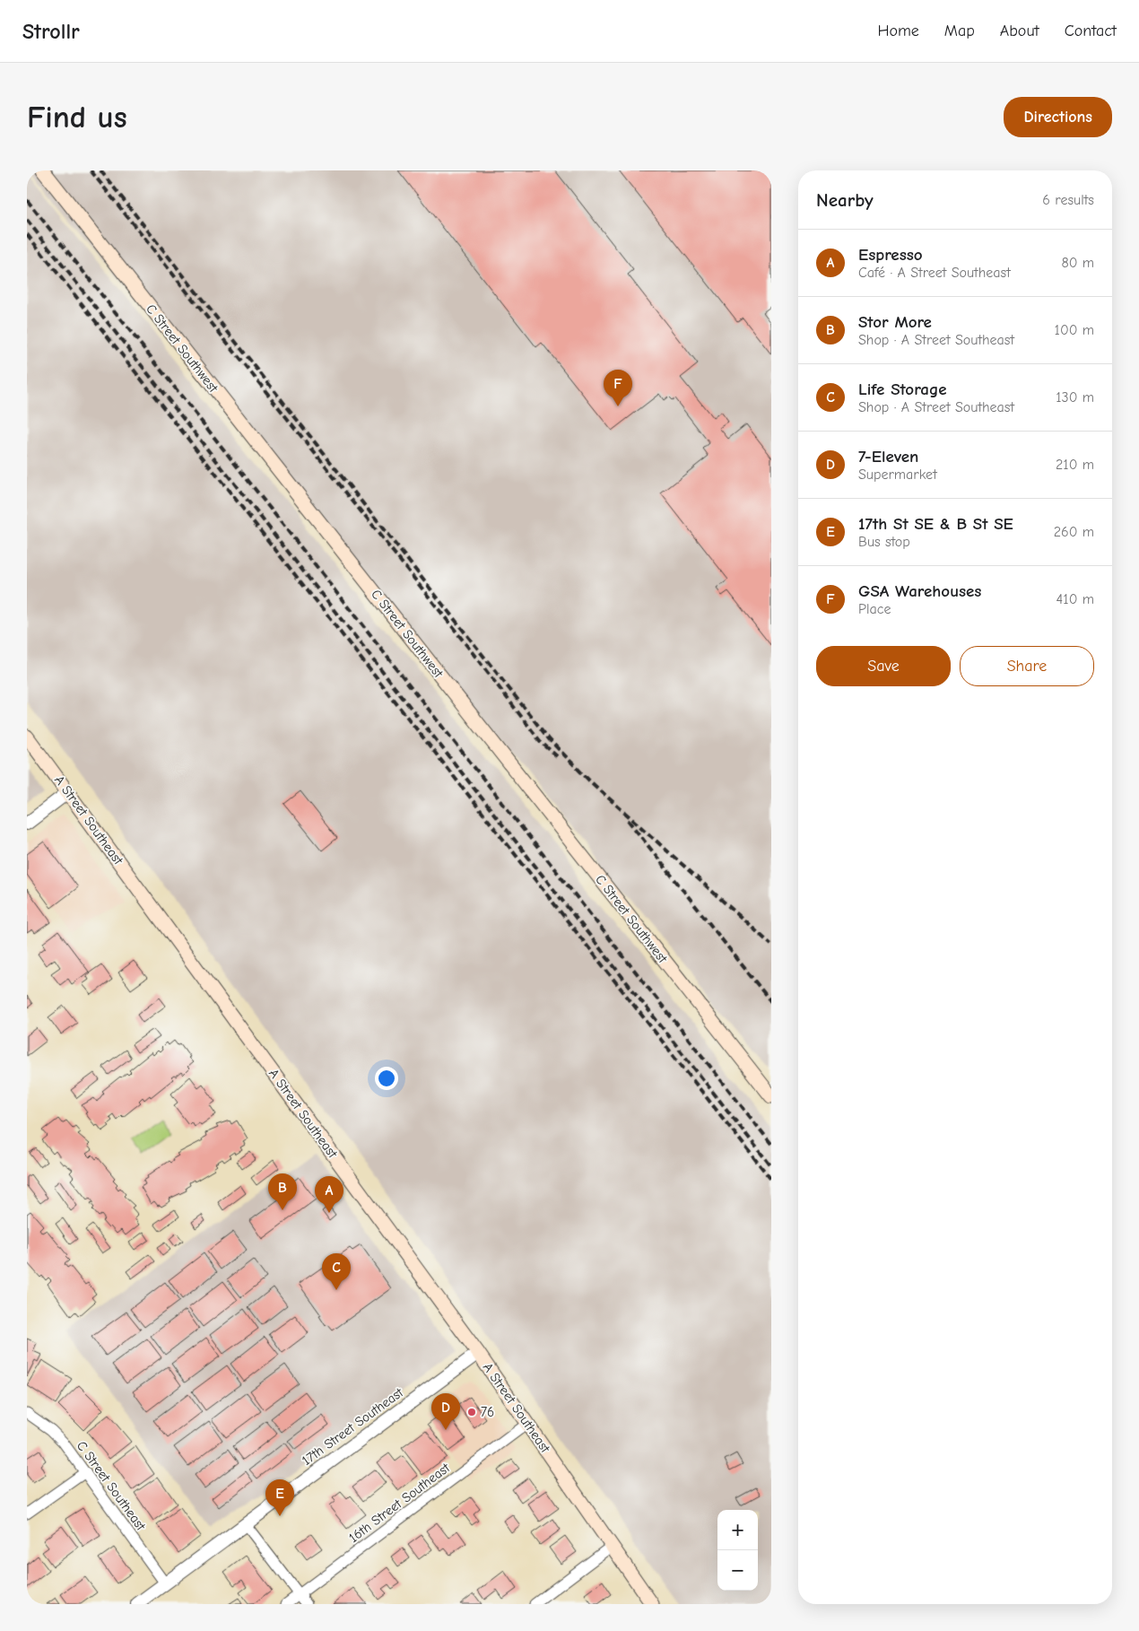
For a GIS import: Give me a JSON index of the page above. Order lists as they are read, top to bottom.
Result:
{
  "streets": {
    "main road": ["C Street Southwest", "A Street Southeast"],
    "street": ["17th Street Southeast", "C Street Southeast", "16th Street Southeast"]
  },
  "crossings": [
    ["A Street Southeast", "17th Street Southeast"],
    ["A Street Southeast", "16th Street Southeast"],
    ["17th Street Southeast", "C Street Southeast"]
  ],
  "places": ["76"],
  "page": {
    "header": "Strollr",
    "nav": [
      "Home",
      "Map",
      "About",
      "Contact"
    ],
    "buttons": [
      "Directions",
      ["Save", "Share"]
    ],
    "title": "Find us",
    "heading": ["Nearby", "6 results"],
    "list": [
      {
        "mark": "A",
        "name": "Espresso",
        "note": "Café · A Street Southeast",
        "value": "80 m"
      },
      {
        "mark": "B",
        "name": "Stor More",
        "note": "Shop · A Street Southeast",
        "value": "100 m"
      },
      {
        "mark": "C",
        "name": "Life Storage",
        "note": "Shop · A Street Southeast",
        "value": "130 m"
      },
      {
        "mark": "D",
        "name": "7-Eleven",
        "note": "Supermarket",
        "value": "210 m"
      },
      {
        "mark": "E",
        "name": "17th St SE & B St SE",
        "note": "Bus stop",
        "value": "260 m"
      },
      {
        "mark": "F",
        "name": "GSA Warehouses",
        "note": "Place",
        "value": "410 m"
      }
    ],
    "pins": [
      "F",
      "B",
      "A",
      "C",
      "D",
      "E"
    ],
    "map_buttons": ["+", "−"]
  }
}
